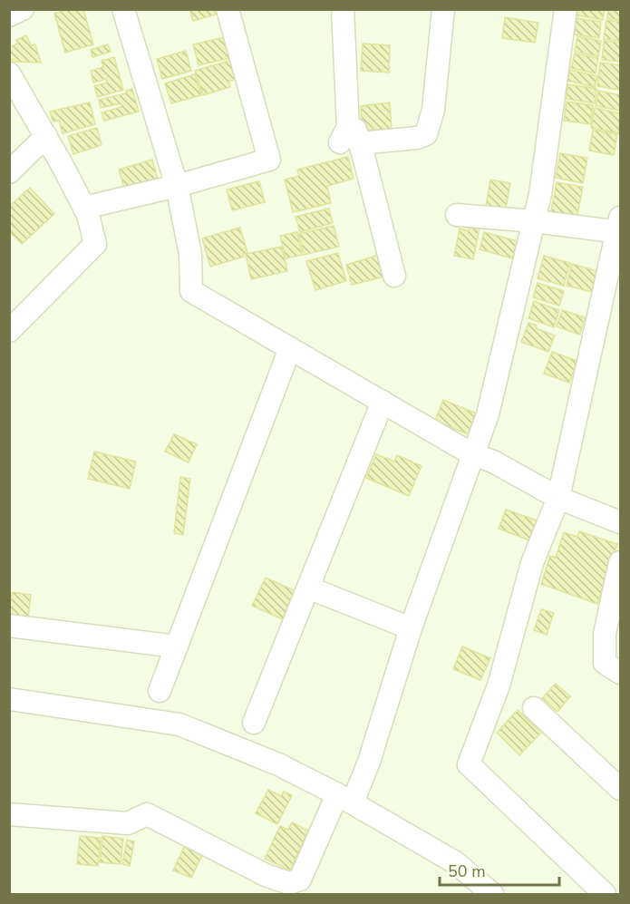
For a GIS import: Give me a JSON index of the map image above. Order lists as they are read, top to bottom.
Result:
{
  "scale_bar": "50 m"
}
